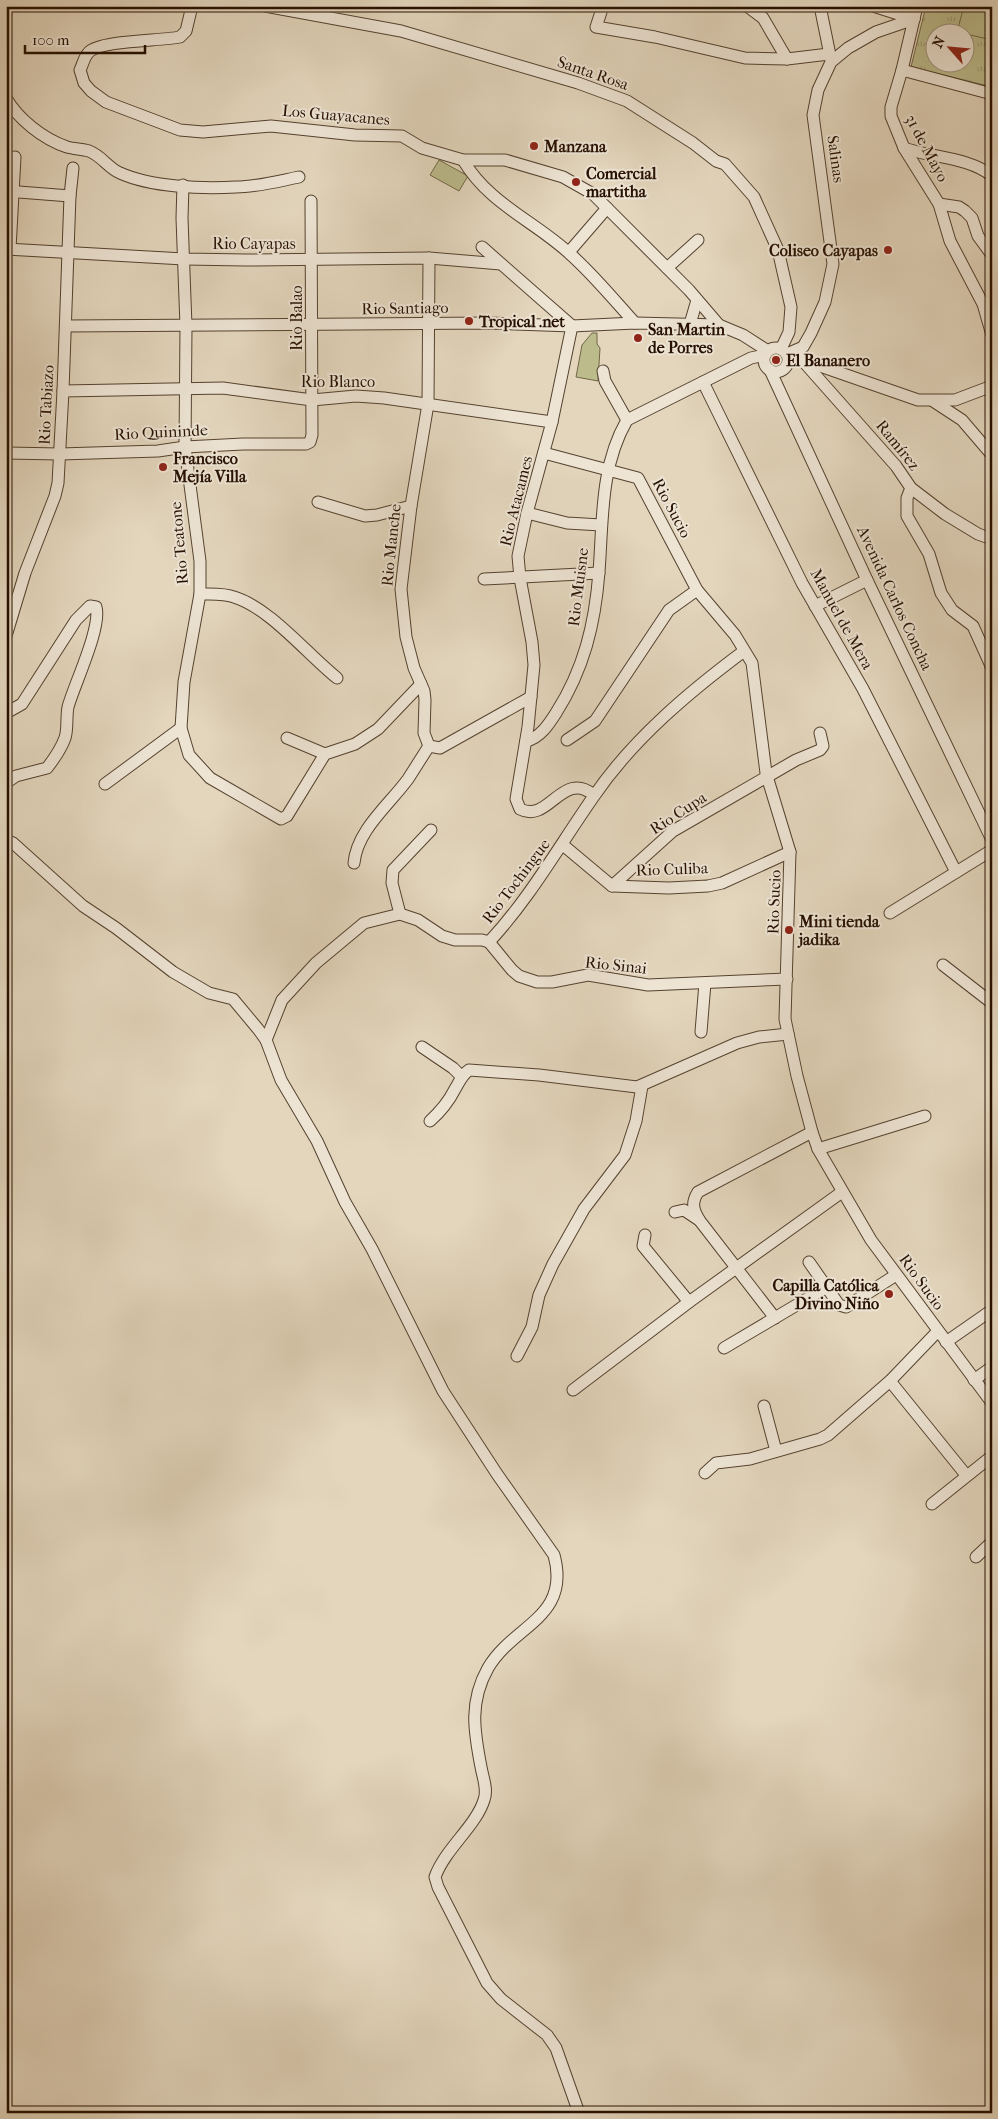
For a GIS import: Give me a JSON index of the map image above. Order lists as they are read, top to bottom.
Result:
{
  "streets": {
    "street": [
      "Santa Rosa",
      "Los Guayacanes",
      "31 de Mayo",
      "Salinas",
      "Rio Cayapas",
      "Rio Santiago",
      "Rio Balao",
      "Rio Blanco",
      "Rio Tabiazo",
      "Rio Quininde",
      "Ramírez",
      "Rio Atacames",
      "Rio Sucio",
      "Rio Teatone",
      "Rio Manche",
      "Rio Muisne",
      "Avenida Carlos Concha",
      "Manuel de Mera",
      "Rio Cupa",
      "Rio Culiba",
      "Rio Tochingue",
      "Rio Sinai"
    ]
  },
  "crossings": [
    ["Santa Rosa", "Salinas"],
    ["Santa Rosa", "Rio Santiago"],
    ["Santa Rosa", "Ramírez"],
    ["Santa Rosa", "Avenida Carlos Concha"],
    ["Los Guayacanes", "Rio Santiago"],
    ["31 de Mayo", "Salinas"],
    ["Salinas", "Rio Santiago"],
    ["Salinas", "Ramírez"],
    ["Salinas", "Avenida Carlos Concha"],
    ["Rio Cayapas", "Rio Balao"],
    ["Rio Cayapas", "Rio Tabiazo"],
    ["Rio Cayapas", "Rio Teatone"],
    ["Rio Cayapas", "Rio Manche"],
    ["Rio Santiago", "Rio Balao"],
    ["Rio Santiago", "Rio Tabiazo"],
    ["Rio Santiago", "Ramírez"],
    ["Rio Santiago", "Rio Atacames"],
    ["Rio Santiago", "Rio Teatone"],
    ["Rio Santiago", "Rio Manche"],
    ["Rio Santiago", "Avenida Carlos Concha"],
    ["Rio Balao", "Rio Blanco"],
    ["Rio Balao", "Rio Quininde"],
    ["Rio Blanco", "Rio Tabiazo"],
    ["Rio Blanco", "Rio Atacames"],
    ["Rio Blanco", "Rio Teatone"],
    ["Rio Blanco", "Rio Manche"],
    ["Rio Tabiazo", "Rio Quininde"],
    ["Rio Quininde", "Rio Teatone"],
    ["Ramírez", "Avenida Carlos Concha"],
    ["Rio Atacames", "Rio Sucio"],
    ["Rio Atacames", "Rio Muisne"],
    ["Rio Atacames", "Rio Tochingue"],
    ["Rio Sucio", "Rio Muisne"],
    ["Rio Sucio", "Rio Cupa"],
    ["Rio Sucio", "Rio Culiba"],
    ["Rio Sucio", "Rio Tochingue"],
    ["Rio Sucio", "Rio Sinai"],
    ["Rio Cupa", "Rio Culiba"],
    ["Rio Tochingue", "Rio Sinai"]
  ],
  "places": [
    "Manzana",
    "Comercial martitha",
    "Coliseo Cayapas",
    "Tropical .net",
    "San Martin de Porres",
    "El Bananero",
    "Francisco Mejía Villa",
    "Mini tienda jadika",
    "Capilla Católica Divino Niño"
  ],
  "scale_bar": "100 m",
  "north": "top left"
}
